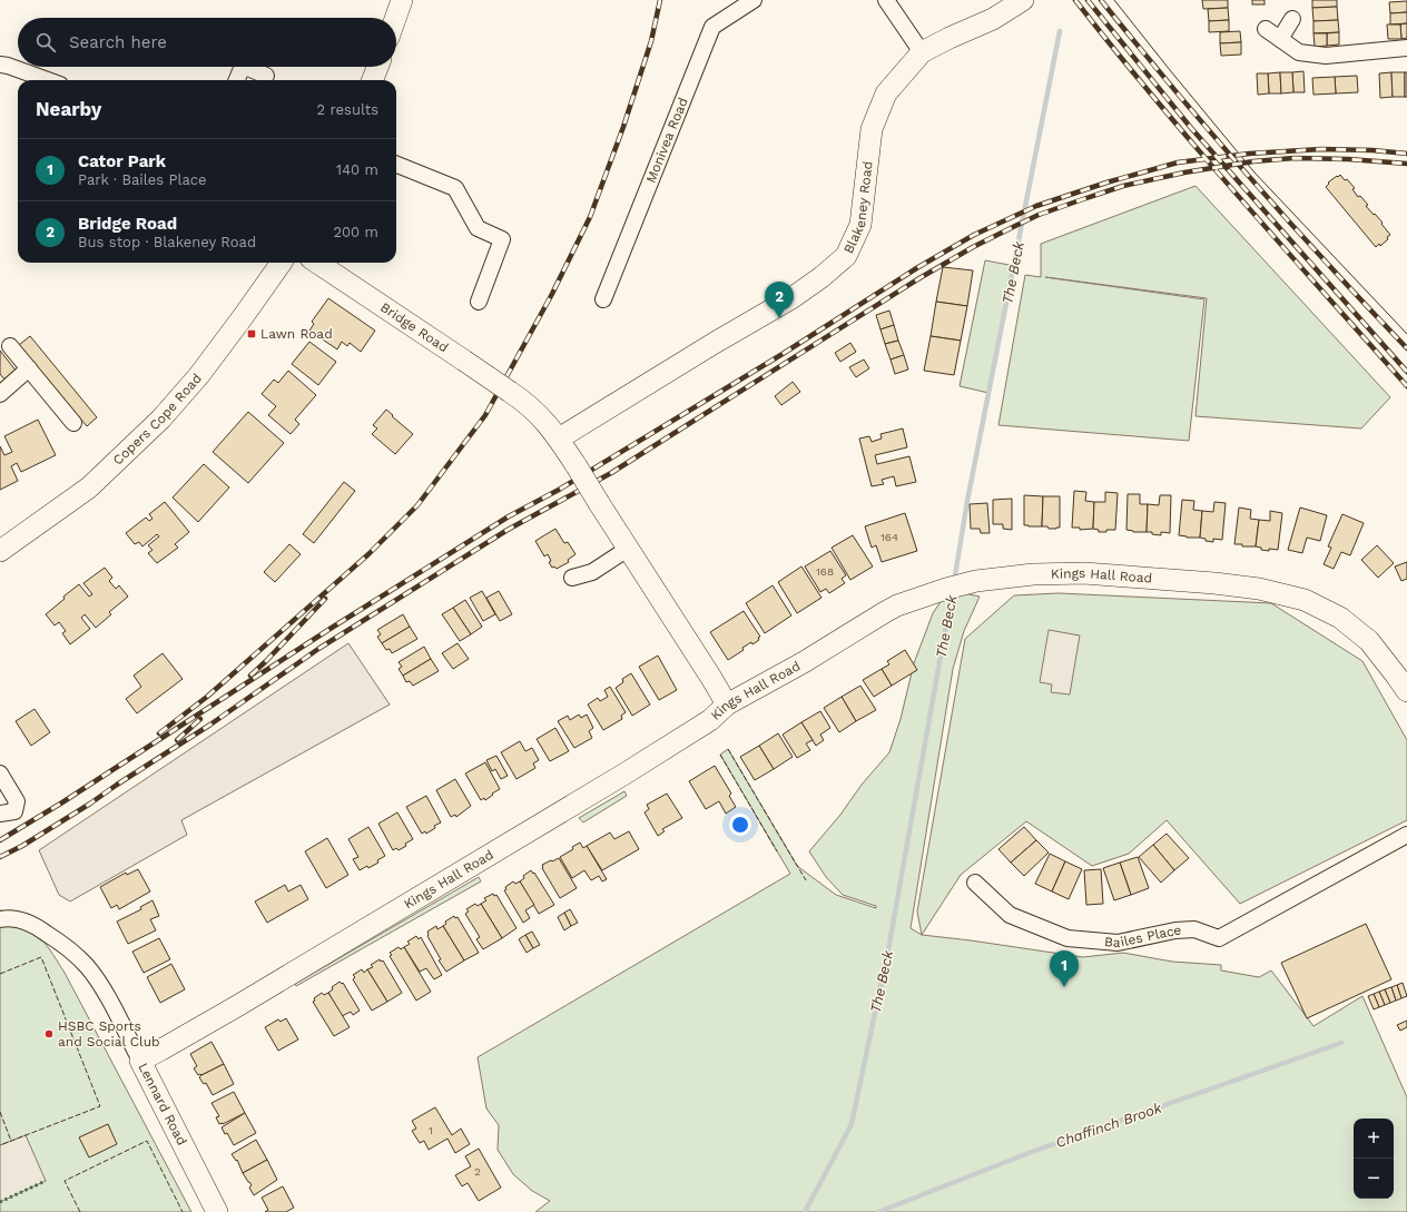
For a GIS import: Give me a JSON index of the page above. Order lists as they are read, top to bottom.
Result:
{
  "streets": {
    "street": [
      "Monivea Road",
      "Blakeney Road",
      "Bridge Road",
      "Copers Cope Road",
      "Kings Hall Road",
      "Bailes Place",
      "Lennard Road"
    ]
  },
  "crossings": [
    ["Blakeney Road", "Bridge Road"],
    ["Bridge Road", "Kings Hall Road"],
    ["Kings Hall Road", "Lennard Road"]
  ],
  "water": ["The Beck", "Chaffinch Brook"],
  "places": {
    "transit": ["Lawn Road"],
    "other": ["HSBC Sports and Social Club"]
  },
  "house_numbers": [
    "164",
    "168",
    "1",
    "2"
  ],
  "page": {
    "search": "Search here",
    "heading": ["Nearby", "2 results"],
    "list": [
      {
        "mark": "1",
        "name": "Cator Park",
        "note": "Park · Bailes Place",
        "value": "140 m"
      },
      {
        "mark": "2",
        "name": "Bridge Road",
        "note": "Bus stop · Blakeney Road",
        "value": "200 m"
      }
    ],
    "pins": ["2", "1"],
    "map_buttons": ["+", "−"]
  }
}
